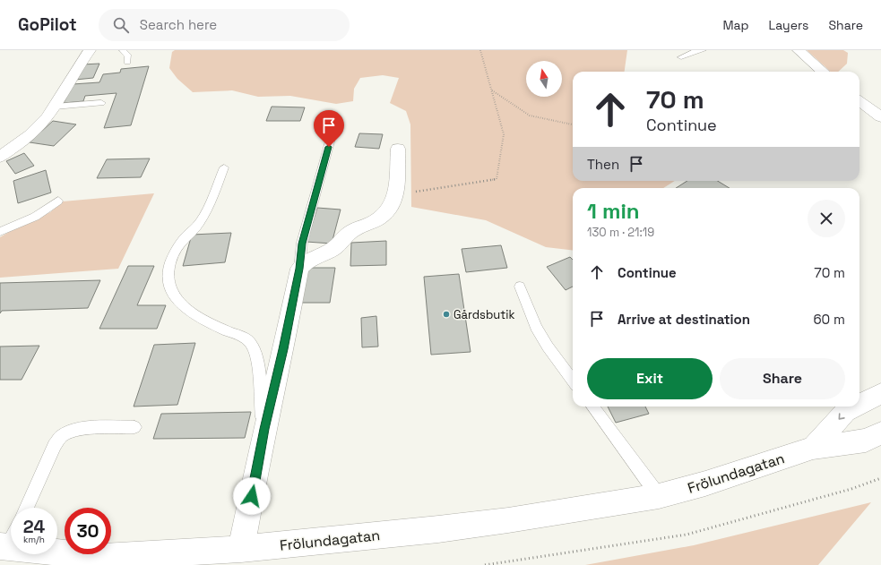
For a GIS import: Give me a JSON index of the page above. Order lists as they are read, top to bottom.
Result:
{
  "streets": {
    "street": ["Frölundagatan"]
  },
  "places": ["Gårdsbutik"],
  "north": "top",
  "page": {
    "header": "GoPilot",
    "search": "Search here",
    "nav": ["Map", "Layers", "Share"],
    "turn": ["70 m", "Continue"],
    "then": "Then",
    "heading": ["1 min", "130 m · 21:19"],
    "list": [
      {
        "name": "Continue",
        "value": "70 m"
      },
      {
        "name": "Arrive at destination",
        "value": "60 m"
      }
    ],
    "buttons": ["Exit", "Share"],
    "speed": "24 km/h",
    "limit": "30"
  }
}
